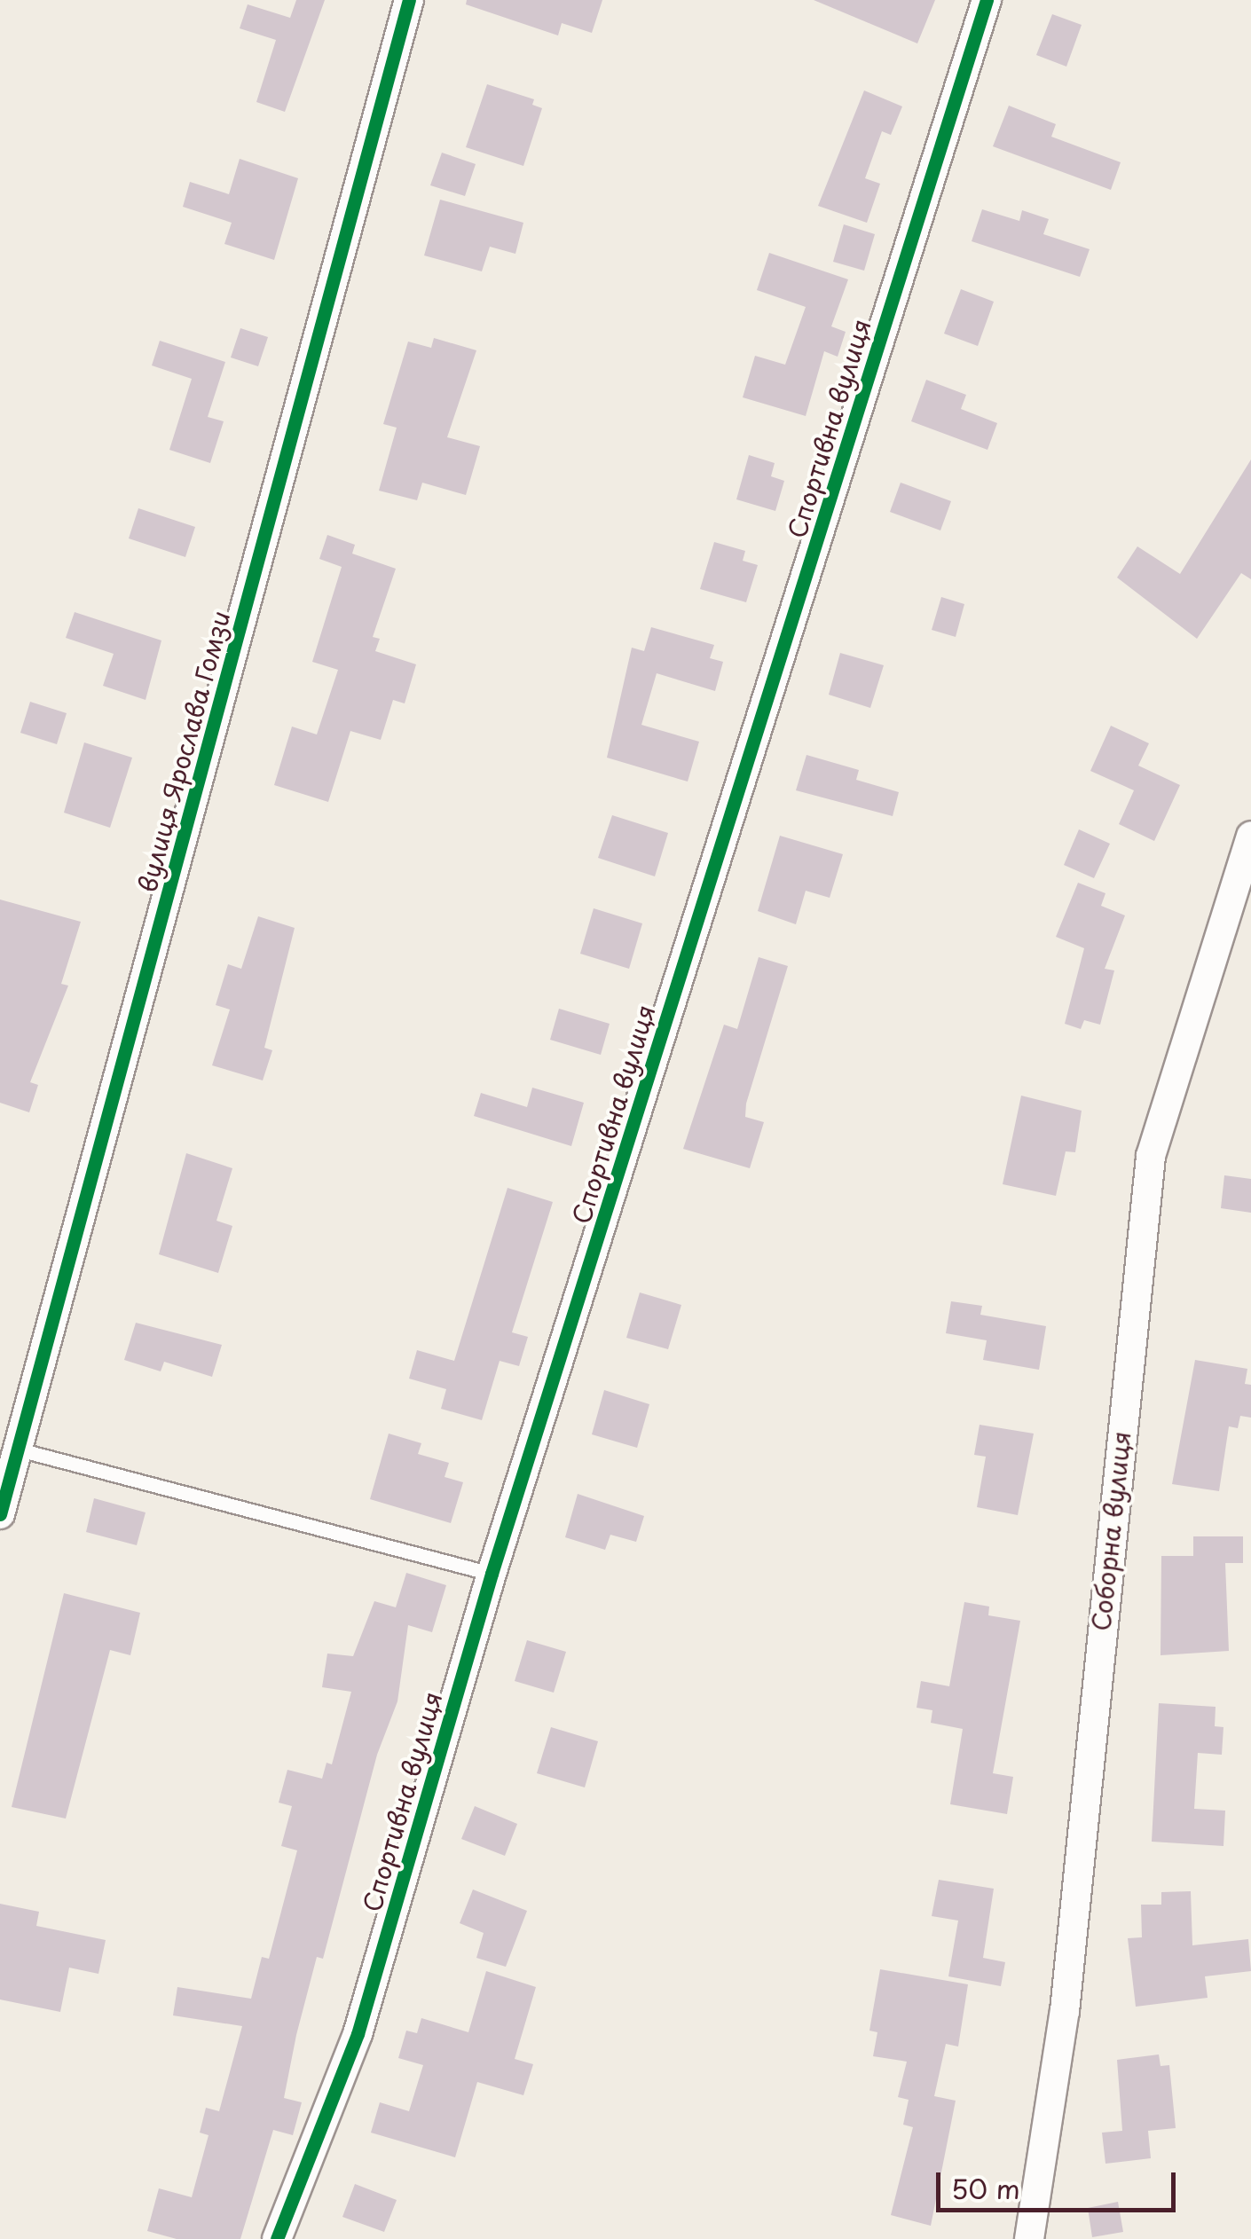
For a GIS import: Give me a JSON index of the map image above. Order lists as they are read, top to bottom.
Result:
{
  "streets": {
    "street": ["Спортивна вулиця", "вулиця Ярослава Гомзи", "Соборна вулиця"]
  },
  "scale_bar": "50 m"
}
